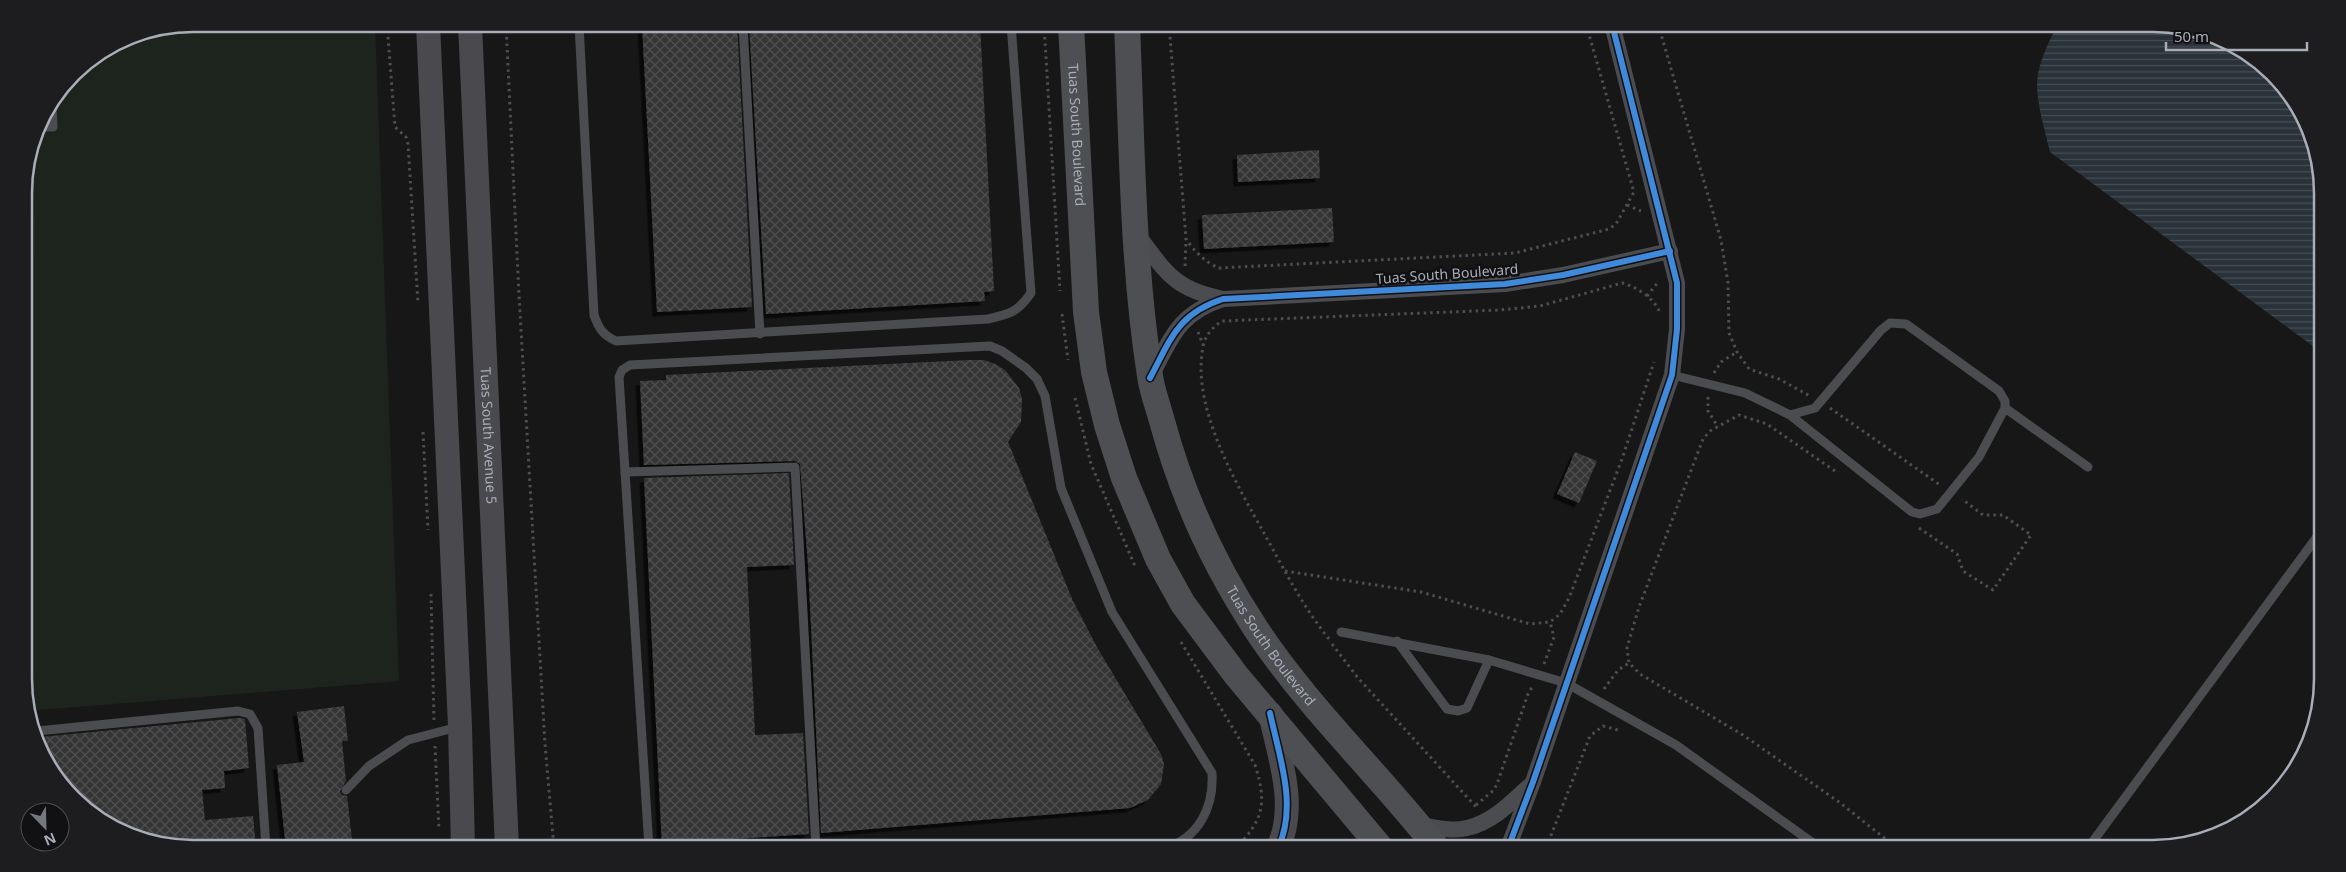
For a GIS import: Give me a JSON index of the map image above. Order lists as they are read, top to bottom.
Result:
{
  "streets": {
    "main road": ["Tuas South Boulevard", "Tuas South Avenue 5"]
  },
  "scale_bar": "50 m",
  "north": "bottom right"
}
